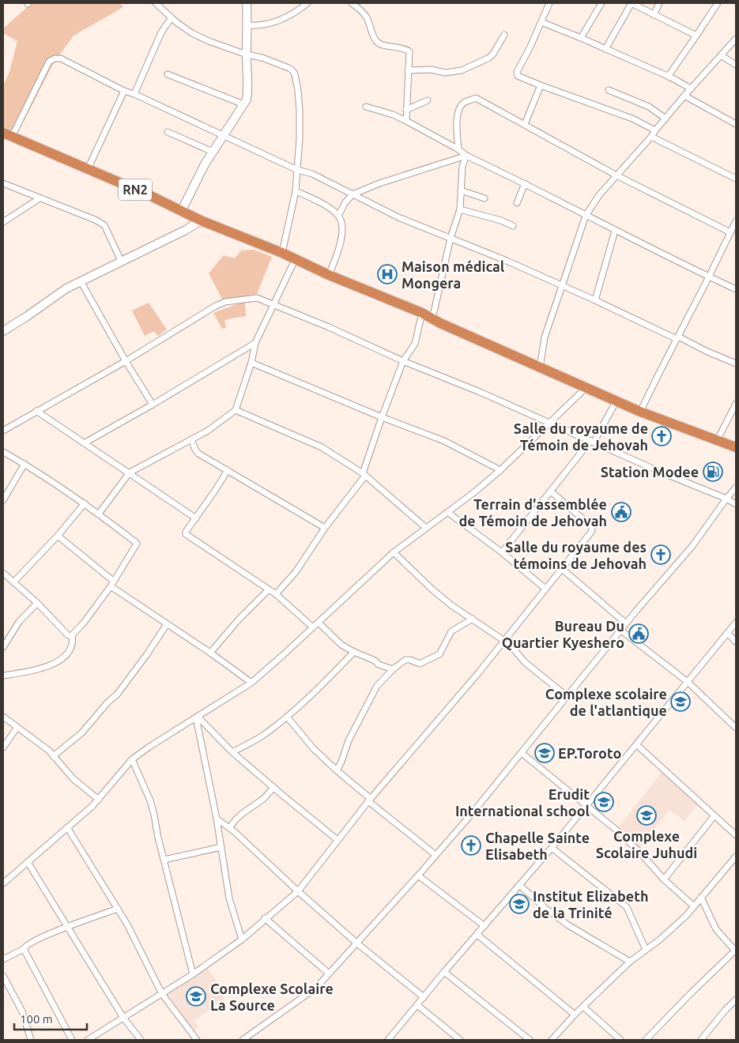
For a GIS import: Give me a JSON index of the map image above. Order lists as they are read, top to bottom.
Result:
{
  "streets": {
    "highway": ["RN2"]
  },
  "places": {
    "hospital": ["Maison médical Mongera"],
    "church": ["Salle du royaume de Témoin de Jehovah", "Salle du royaume des témoins de Jehovah", "Chapelle Sainte Elisabeth"],
    "fuel station": ["Station Modee"],
    "public building": ["Terrain d'assemblée de Témoin de Jehovah", "Bureau Du Quartier Kyeshero"],
    "school or university": [
      "Complexe scolaire de l'atlantique",
      "EP.Toroto",
      "Erudit International school",
      "Complexe Scolaire Juhudi",
      "Institut Elizabeth de la Trinité",
      "Complexe Scolaire La Source"
    ]
  },
  "scale_bar": "100 m"
}
